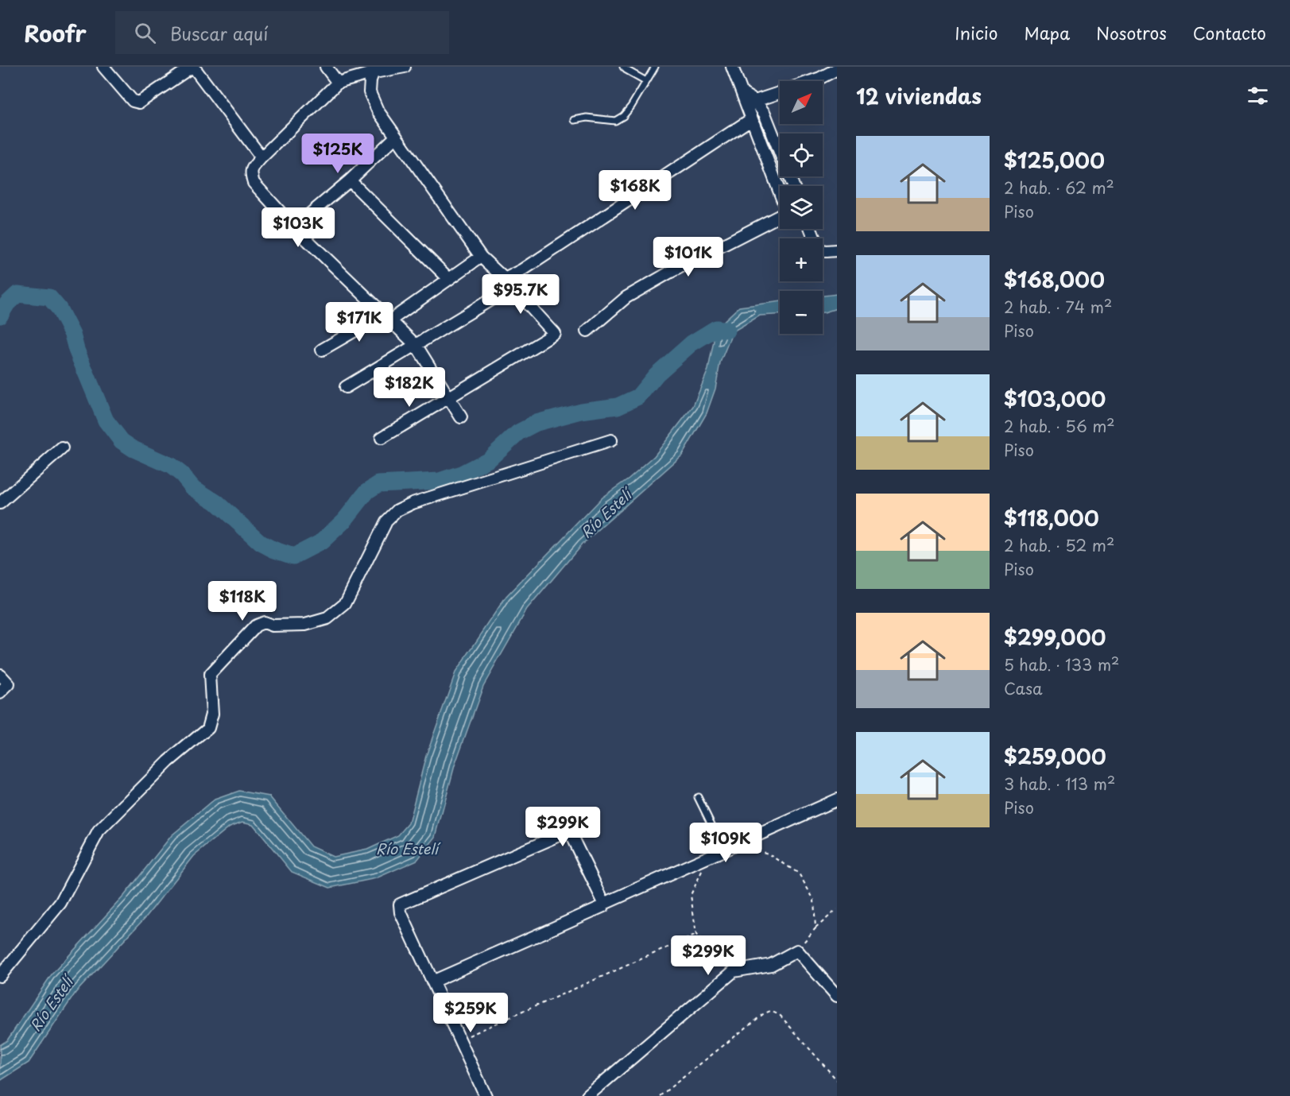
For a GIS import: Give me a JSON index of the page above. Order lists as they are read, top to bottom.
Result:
{
  "water": ["Río Estelí"],
  "north": "top right",
  "page": {
    "header": "Roofr",
    "search": "Buscar aquí",
    "nav": [
      "Inicio",
      "Mapa",
      "Nosotros",
      "Contacto"
    ],
    "heading": "12 viviendas",
    "map_buttons": ["+", "−"],
    "list": [
      {
        "name": "$125,000",
        "note": "2 hab. · 62 m² · Piso"
      },
      {
        "name": "$168,000",
        "note": "2 hab. · 74 m² · Piso"
      },
      {
        "name": "$103,000",
        "note": "2 hab. · 56 m² · Piso"
      },
      {
        "name": "$118,000",
        "note": "2 hab. · 52 m² · Piso"
      },
      {
        "name": "$299,000",
        "note": "5 hab. · 133 m² · Casa"
      },
      {
        "name": "$259,000",
        "note": "3 hab. · 113 m² · Piso"
      }
    ],
    "price": [
      "$125K",
      "$168K",
      "$103K",
      "$101K",
      "$95.7K",
      "$171K",
      "$182K",
      "$118K",
      "$299K",
      "$109K",
      "$299K",
      "$259K"
    ]
  }
}
